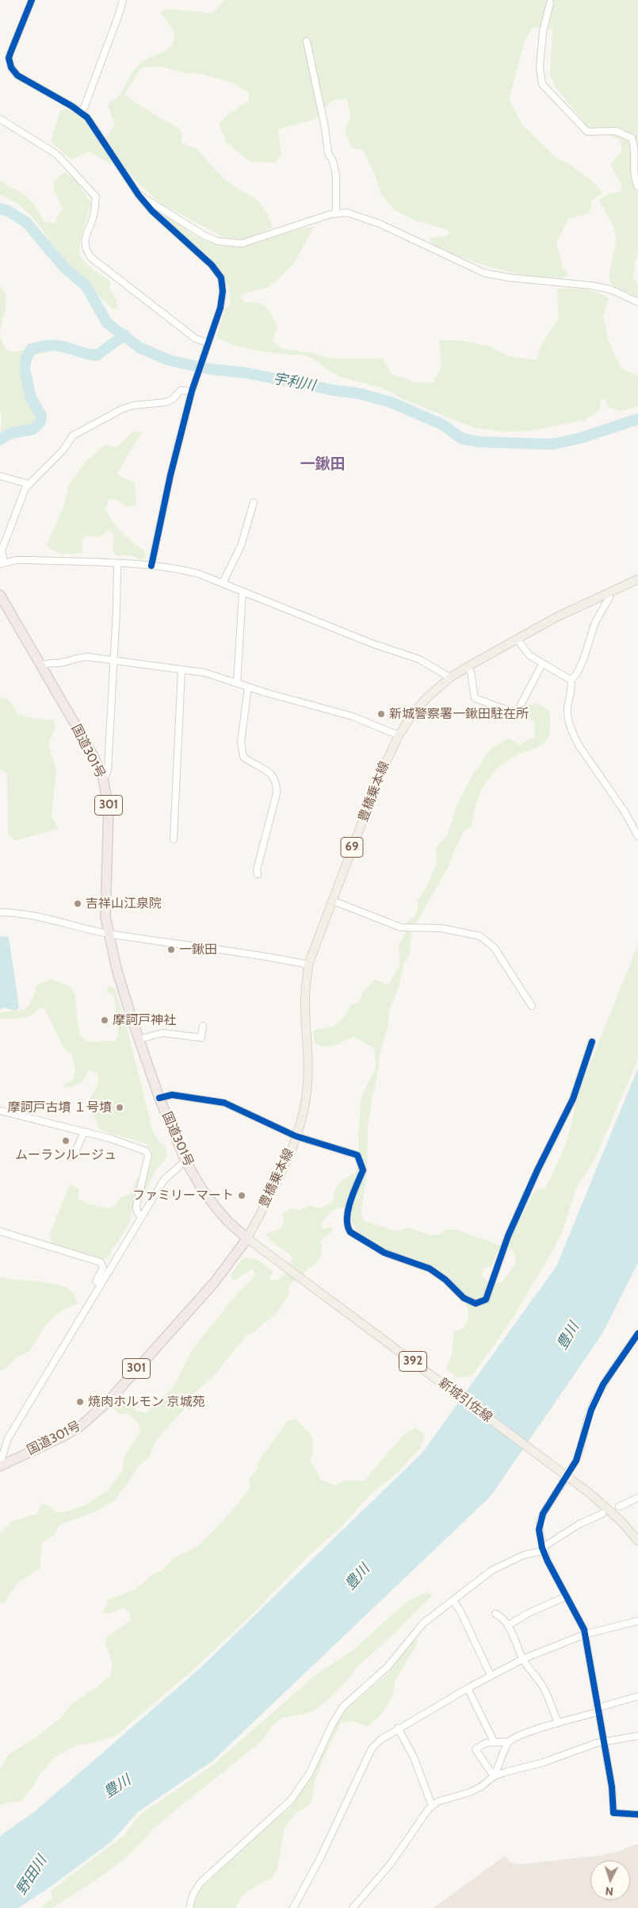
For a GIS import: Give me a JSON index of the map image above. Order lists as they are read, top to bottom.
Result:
{
  "streets": {
    "highway": ["国道301号", "301"],
    "main road": [
      "豊橋乗本線",
      "69",
      "392",
      "新城引佐線"
    ]
  },
  "crossings": [
    ["国道301号", "豊橋乗本線"],
    ["国道301号", "新城引佐線"],
    ["豊橋乗本線", "新城引佐線"]
  ],
  "districts": ["一鍬田"],
  "water": ["宇利川", "豊川", "野田川"],
  "places": [
    "新城警察署一鍬田駐在所",
    "吉祥山江泉院",
    "一鍬田",
    "摩訶戸神社",
    "摩訶戸古墳 １号墳",
    "ムーランルージュ",
    "ファミリーマート",
    "焼肉ホルモン 京城苑"
  ],
  "north": "bottom"
}
